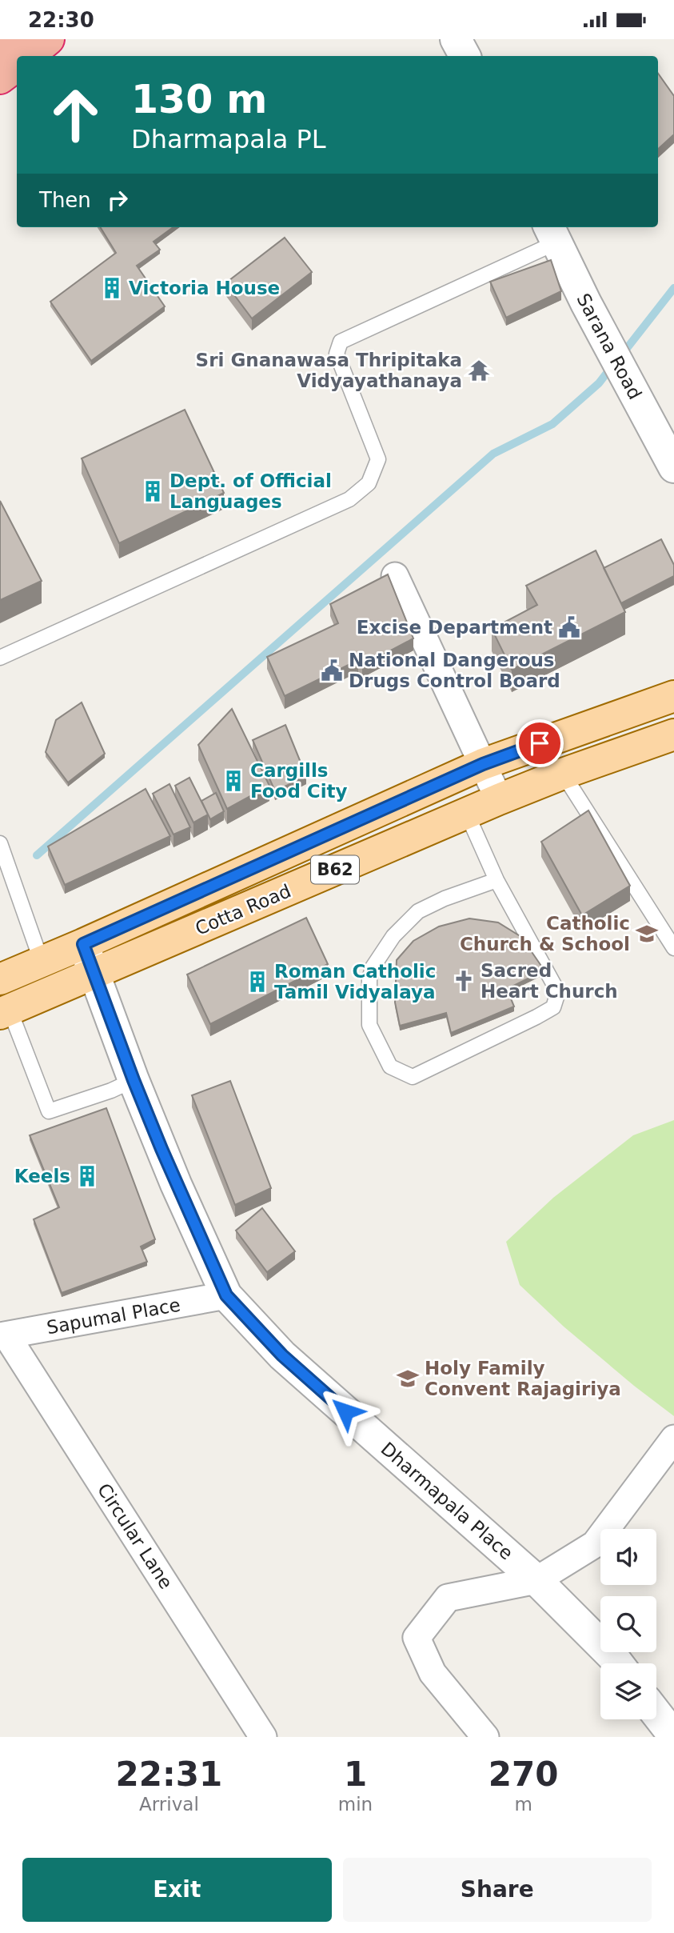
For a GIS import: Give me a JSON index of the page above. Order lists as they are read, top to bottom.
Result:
{
  "streets": {
    "main road": ["B62", "Cotta Road"],
    "street": [
      "Sarana Road",
      "Sapumal Place",
      "Dharmapala Place",
      "Circular Lane"
    ]
  },
  "crossings": [
    ["Cotta Road", "Dharmapala Place"],
    ["Sapumal Place", "Dharmapala Place"],
    ["Sapumal Place", "Circular Lane"]
  ],
  "places": {
    "building": [
      "Victoria House",
      "Dept. of Official Languages",
      "Cargills Food City",
      "Roman Catholic Tamil Vidyalaya",
      "Keels"
    ],
    "temple": ["Sri Gnanawasa Thripitaka Vidyayathanaya"],
    "public building": ["Excise Department", "National Dangerous Drugs Control Board"],
    "school or university": ["Catholic Church & School", "Holy Family Convent Rajagiriya"],
    "church": ["Sacred Heart Church"]
  },
  "page": {
    "status": "22:30",
    "turn": ["130 m", "Dharmapala PL"],
    "then": "Then",
    "eta": [
      "22:31",
      "Arrival",
      "1",
      "min",
      "270",
      "m"
    ],
    "buttons": ["Exit", "Share"]
  }
}
